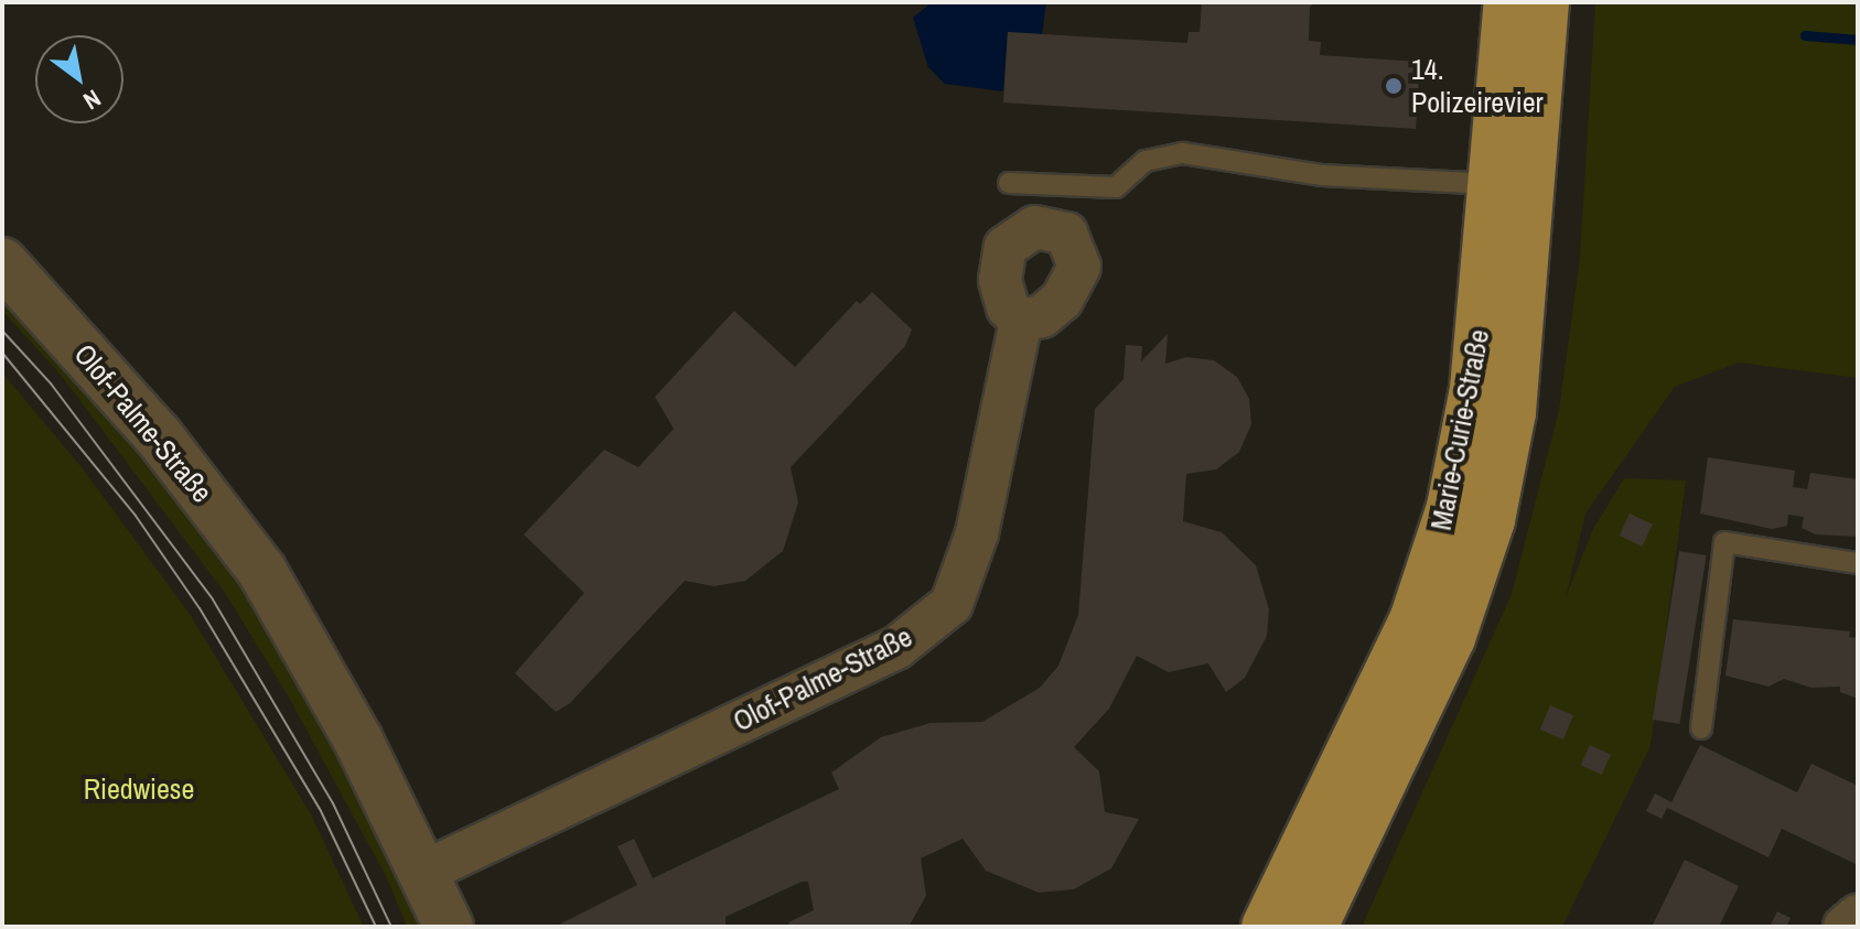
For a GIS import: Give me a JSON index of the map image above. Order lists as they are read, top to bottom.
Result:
{
  "streets": {
    "main road": ["Marie-Curie-Straße"],
    "street": ["Olof-Palme-Straße"]
  },
  "parks": ["Riedwiese"],
  "places": ["14. Polizeirevier"],
  "north": "bottom right"
}
